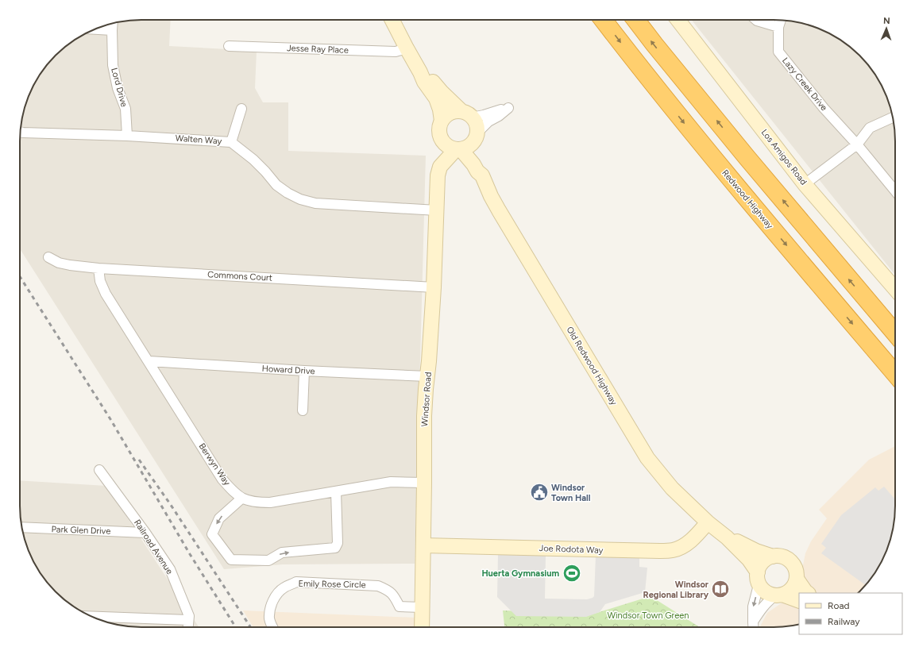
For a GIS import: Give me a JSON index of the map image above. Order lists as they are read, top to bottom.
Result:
{
  "streets": {
    "highway": ["Redwood Highway"],
    "main road": [
      "Los Amigos Road",
      "Old Redwood Highway",
      "Windsor Road",
      "Joe Rodota Way"
    ],
    "street": [
      "Jesse Ray Place",
      "Lazy Creek Drive",
      "Lord Drive",
      "Walten Way",
      "Commons Court",
      "Howard Drive",
      "Berwyn Way",
      "Park Glen Drive",
      "Railroad Avenue",
      "Emily Rose Circle"
    ]
  },
  "crossings": [
    ["Lord Drive", "Walten Way"],
    ["Walten Way", "Windsor Road"],
    ["Commons Court", "Windsor Road"],
    ["Commons Court", "Berwyn Way"],
    ["Old Redwood Highway", "Windsor Road"],
    ["Old Redwood Highway", "Joe Rodota Way"],
    ["Howard Drive", "Windsor Road"],
    ["Howard Drive", "Berwyn Way"],
    ["Windsor Road", "Berwyn Way"],
    ["Windsor Road", "Joe Rodota Way"],
    ["Windsor Road", "Emily Rose Circle"],
    ["Park Glen Drive", "Railroad Avenue"]
  ],
  "parks": ["Windsor Town Green"],
  "places": {
    "public building": ["Windsor Town Hall"],
    "sports": ["Huerta Gymnasium"],
    "library": ["Windsor Regional Library"]
  },
  "legend": ["Road", "Railway"],
  "north": "top"
}
